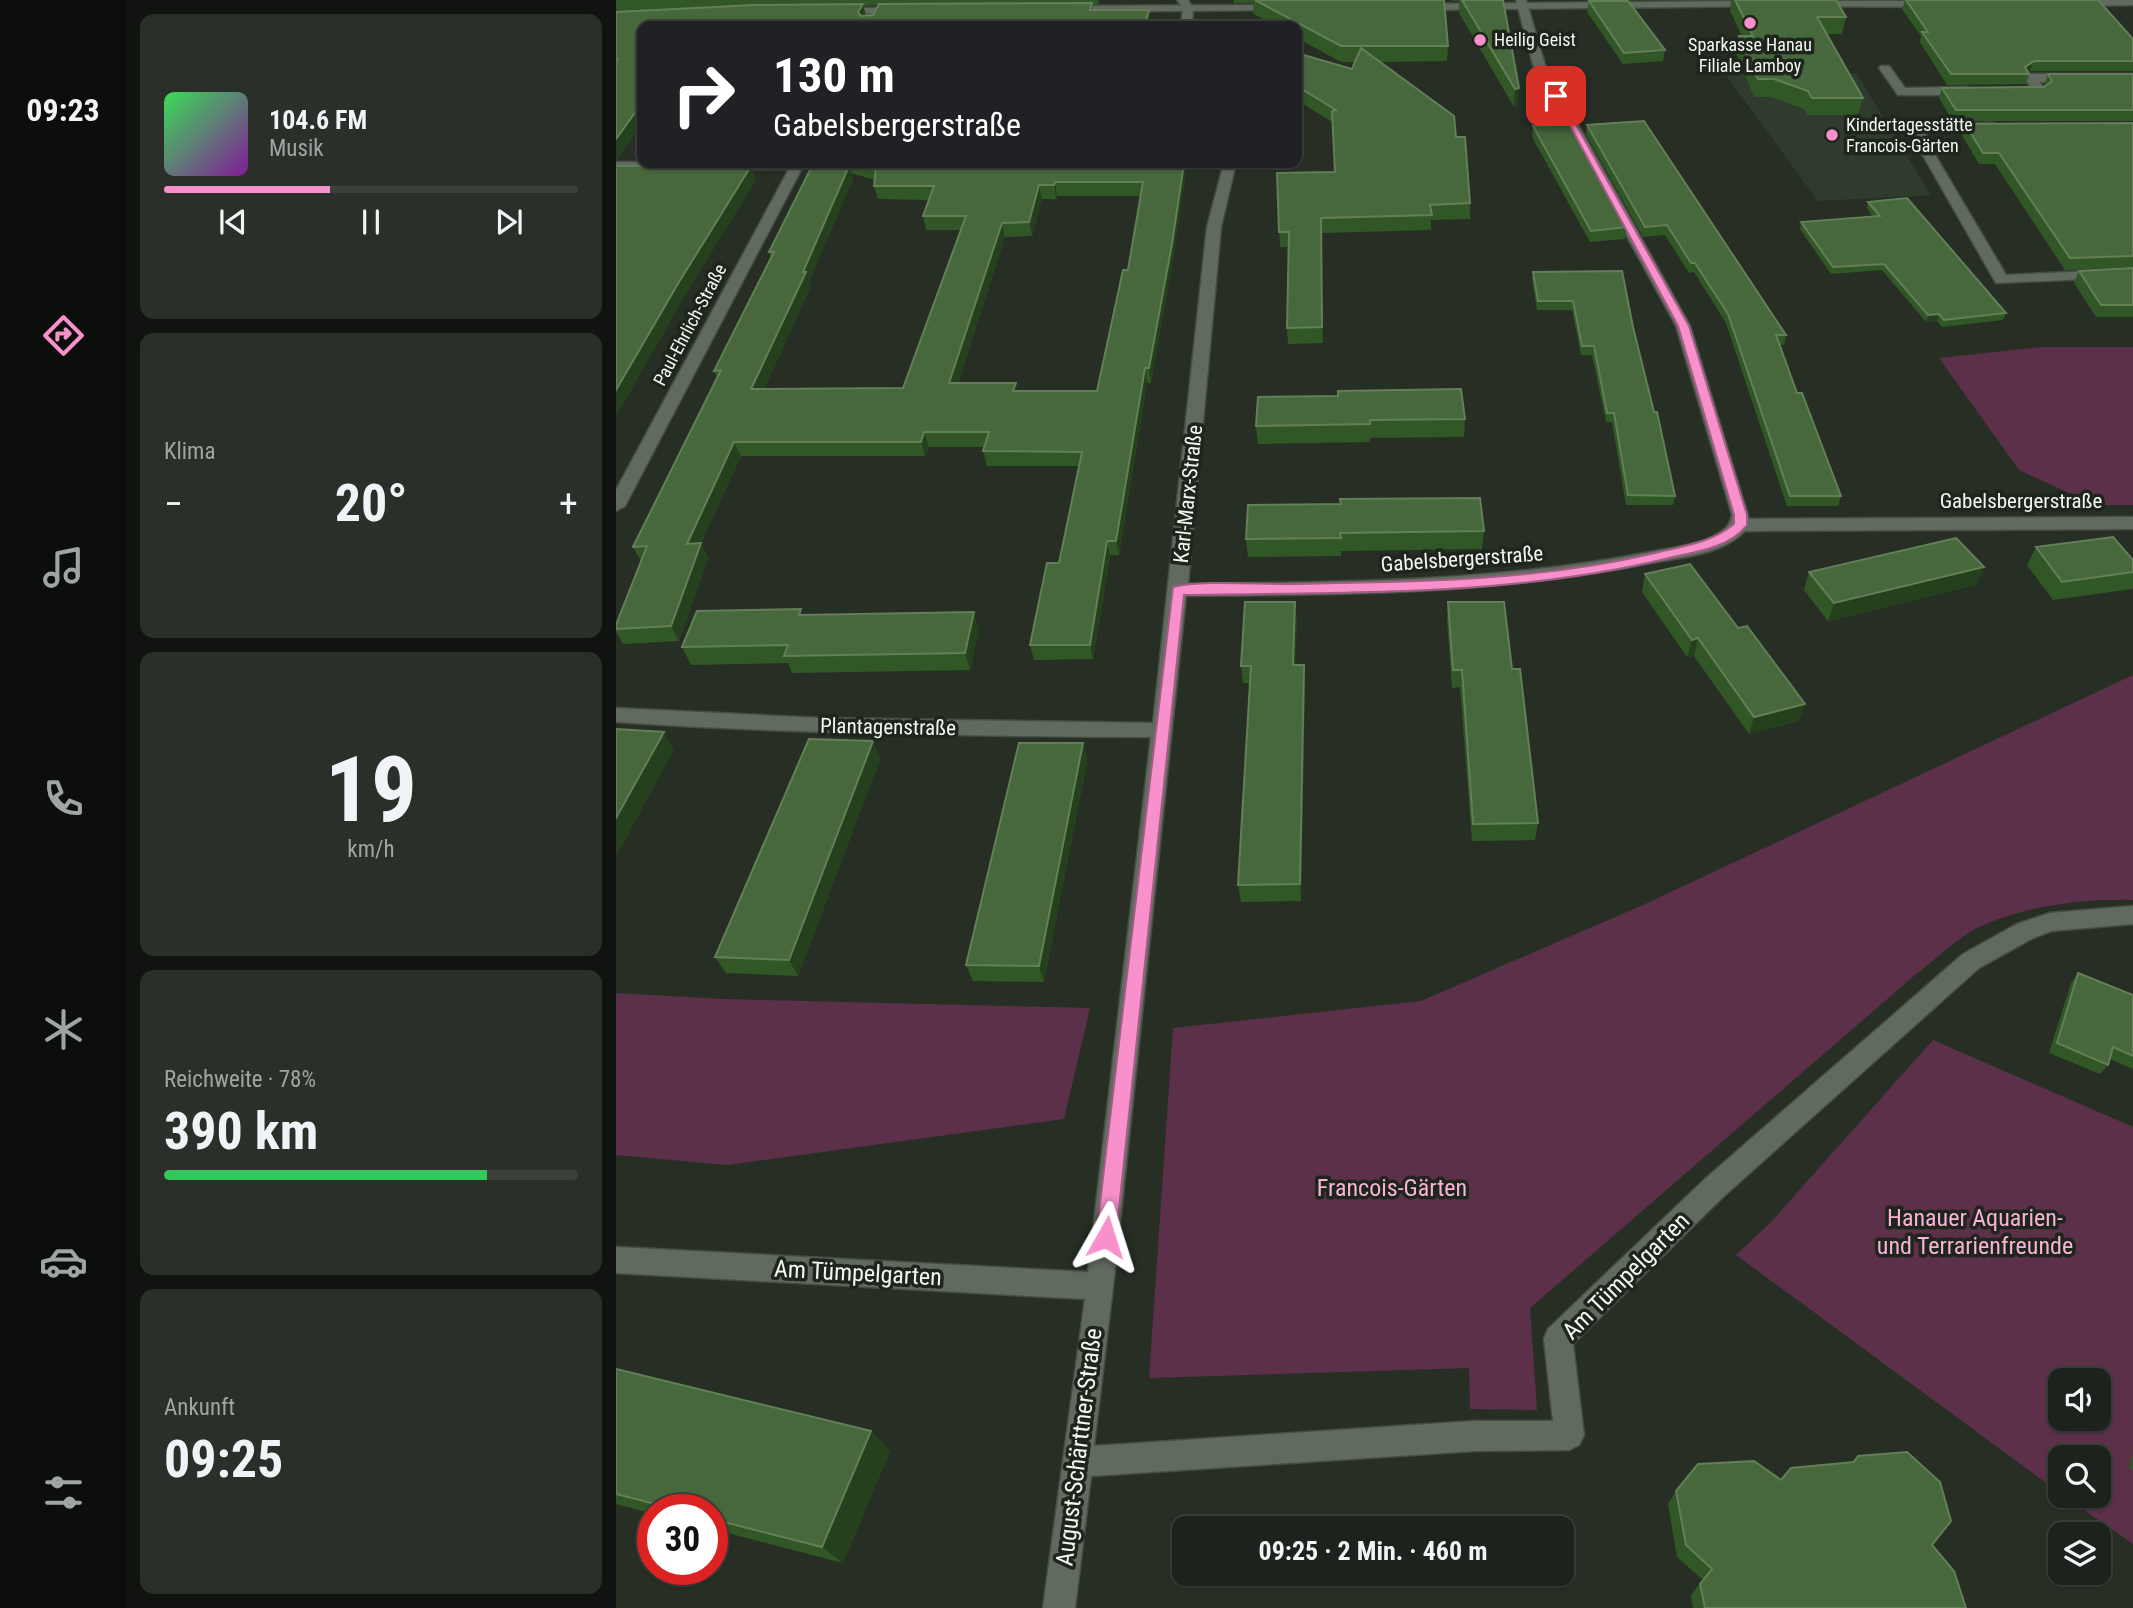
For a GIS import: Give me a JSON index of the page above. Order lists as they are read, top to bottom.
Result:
{
  "streets": {
    "street": [
      "Paul-Ehrlich-Straße",
      "Karl-Marx-Straße",
      "Gabelsbergerstraße",
      "Plantagenstraße",
      "Am Tümpelgarten",
      "August-Schärttner-Straße"
    ]
  },
  "crossings": [
    ["Karl-Marx-Straße", "Gabelsbergerstraße"],
    ["Karl-Marx-Straße", "Plantagenstraße"],
    ["Karl-Marx-Straße", "Am Tümpelgarten"],
    ["Karl-Marx-Straße", "August-Schärttner-Straße"],
    ["Am Tümpelgarten", "August-Schärttner-Straße"]
  ],
  "parks": ["Francois-Gärten", "Hanauer Aquarien- und Terrarienfreunde"],
  "places": ["Sparkasse Hanau Filiale Lamboy", "Heilig Geist", "Kindertagesstätte Francois-Gärten"],
  "page": {
    "tabs": "09:23",
    "turn": ["130 m", "Gabelsbergerstraße"],
    "song": ["104.6 FM", "Musik"],
    "tile": [
      "Klima",
      ["19", "km/h"],
      ["Reichweite · 78%", "390 km"],
      ["Ankunft", "09:25"]
    ],
    "heat": ["−", "20°", "+"],
    "limit": "30",
    "trip": "09:25 · 2 Min. · 460 m"
  }
}
